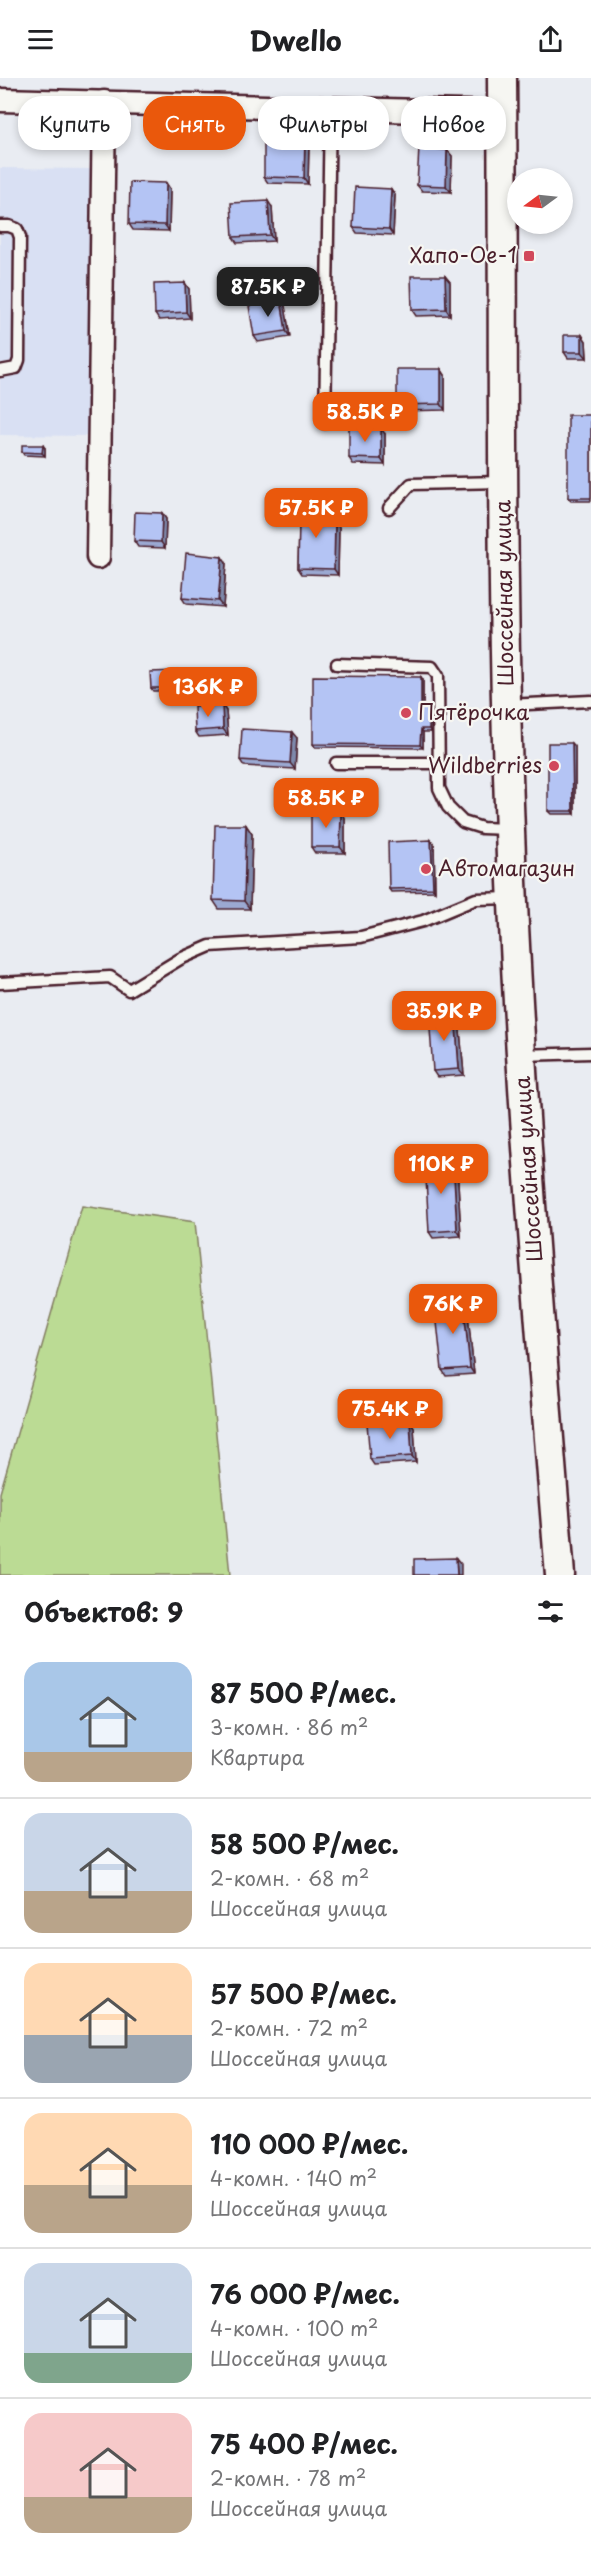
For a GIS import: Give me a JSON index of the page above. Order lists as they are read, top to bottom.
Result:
{
  "streets": {
    "street": ["Шоссейная улица"]
  },
  "places": {
    "transit": ["Хапо-Ое-1"],
    "other": ["Пятёрочка", "Wildberries", "Автомагазин"]
  },
  "north": "left",
  "page": {
    "header": "Dwello",
    "chip": [
      "Купить",
      "Снять",
      "Фильтры",
      "Новое"
    ],
    "price": [
      "87.5K ₽",
      "58.5K ₽",
      "57.5K ₽",
      "136K ₽",
      "58.5K ₽",
      "35.9K ₽",
      "110K ₽",
      "76K ₽",
      "75.4K ₽"
    ],
    "heading": "Объектов: 9",
    "list": [
      {
        "name": "87 500 ₽/мес.",
        "note": "3-комн. · 86 m² · Квартира"
      },
      {
        "name": "58 500 ₽/мес.",
        "note": "2-комн. · 68 m² · Шоссейная улица"
      },
      {
        "name": "57 500 ₽/мес.",
        "note": "2-комн. · 72 m² · Шоссейная улица"
      },
      {
        "name": "110 000 ₽/мес.",
        "note": "4-комн. · 140 m² · Шоссейная улица"
      },
      {
        "name": "76 000 ₽/мес.",
        "note": "4-комн. · 100 m² · Шоссейная улица"
      },
      {
        "name": "75 400 ₽/мес.",
        "note": "2-комн. · 78 m² · Шоссейная улица"
      }
    ]
  }
}
